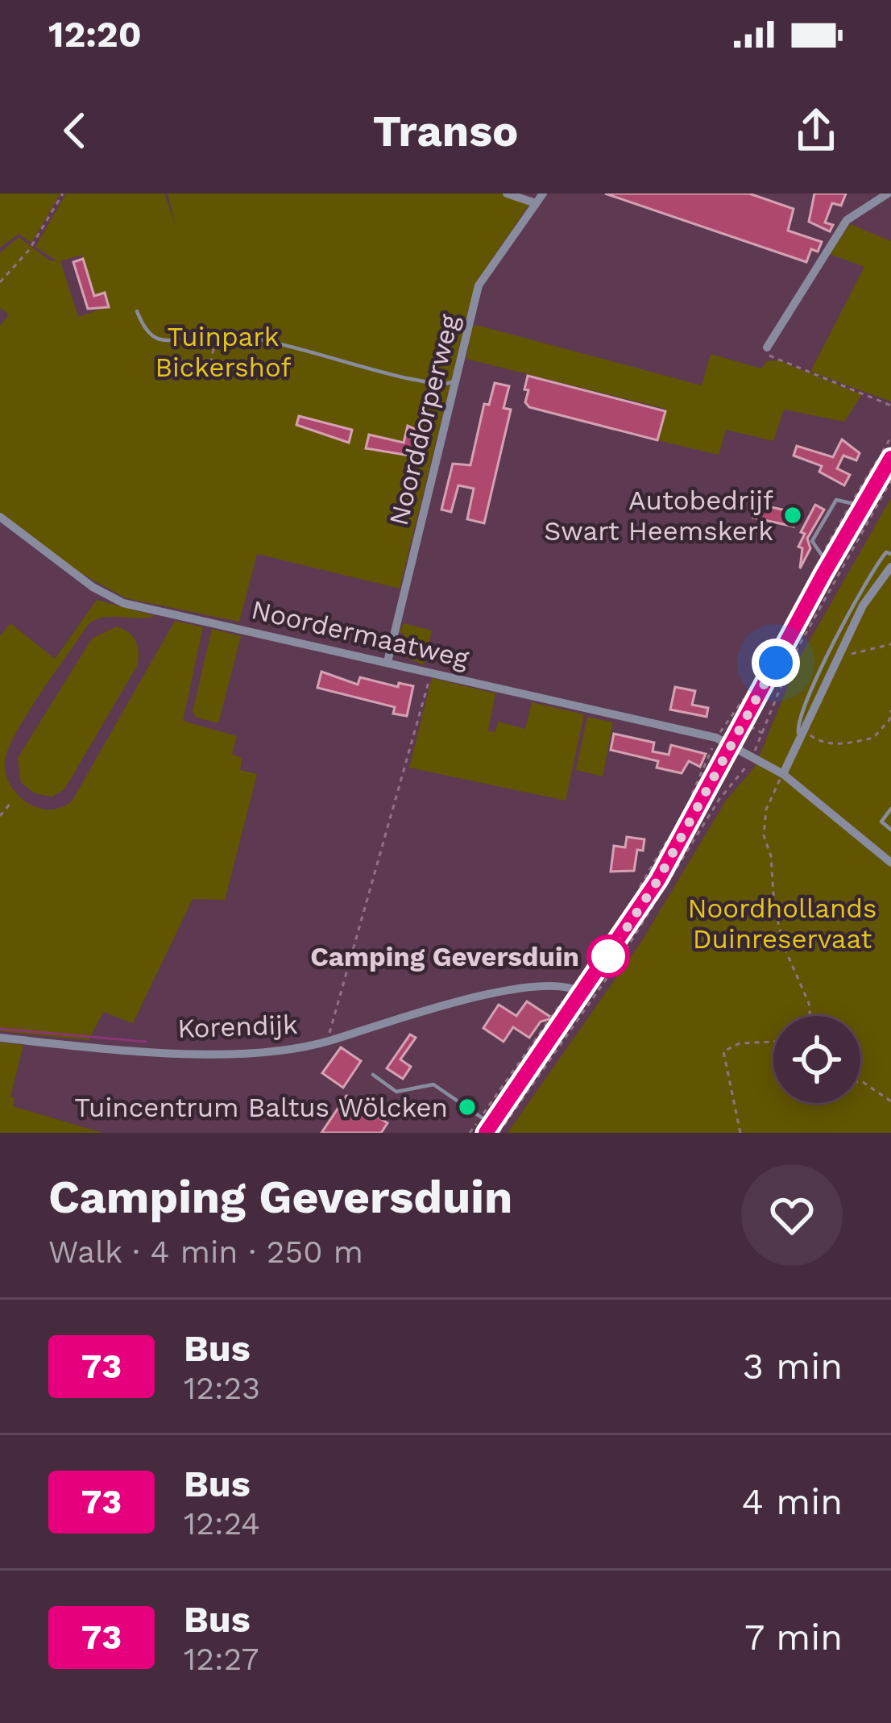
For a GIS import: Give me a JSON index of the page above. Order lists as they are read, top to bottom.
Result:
{
  "streets": {
    "street": ["Noorddorperweg", "Noordermaatweg", "Korendijk"]
  },
  "crossings": [
    ["Noorddorperweg", "Noordermaatweg"]
  ],
  "parks": ["Tuinpark Bickershof", "Noordhollands Duinreservaat"],
  "places": ["Autobedrijf Swart Heemskerk", "Camping Geversduin", "Tuincentrum Baltus Wölcken"],
  "lines": ["bus line 73"],
  "page": {
    "status": "12:20",
    "header": "Transo",
    "heading": ["Camping Geversduin", "Walk · 4 min · 250 m"],
    "list": [
      {
        "mark": "73",
        "name": "Bus",
        "note": "12:23",
        "value": "3 min"
      },
      {
        "mark": "73",
        "name": "Bus",
        "note": "12:24",
        "value": "4 min"
      },
      {
        "mark": "73",
        "name": "Bus",
        "note": "12:27",
        "value": "7 min"
      }
    ]
  }
}
